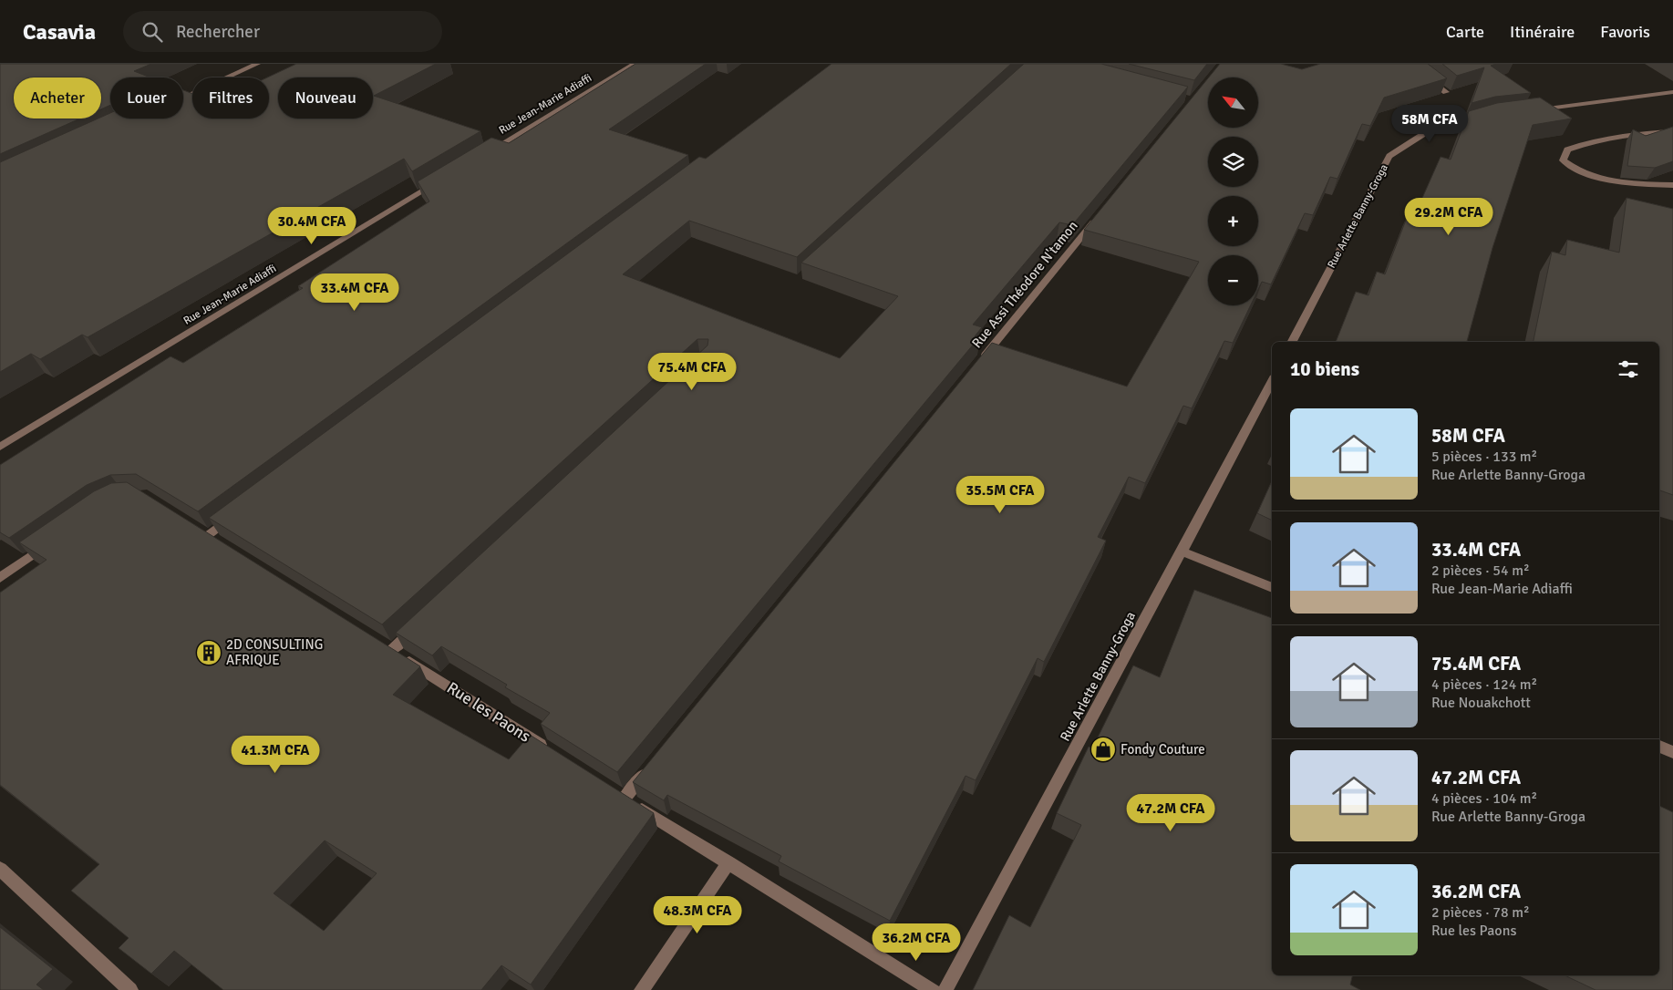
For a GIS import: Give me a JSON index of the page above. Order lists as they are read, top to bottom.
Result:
{
  "streets": {
    "street": [
      "Rue Jean-Marie Adiaffi",
      "Rue Arlette Banny-Groga",
      "Rue Assi Théodore N'tamon",
      "Rue les Paons"
    ]
  },
  "places": {
    "building": ["2D CONSULTING AFRIQUE"],
    "shop": ["Fondy Couture"]
  },
  "north": "top left",
  "page": {
    "header": "Casavia",
    "search": "Rechercher",
    "nav": ["Carte", "Itinéraire", "Favoris"],
    "map_buttons": ["+", "−"],
    "chip": [
      "Acheter",
      "Louer",
      "Filtres",
      "Nouveau"
    ],
    "price": [
      "58M CFA",
      "29.2M CFA",
      "30.4M CFA",
      "33.4M CFA",
      "75.4M CFA",
      "35.5M CFA",
      "41.3M CFA",
      "47.2M CFA",
      "48.3M CFA",
      "36.2M CFA"
    ],
    "heading": "10 biens",
    "list": [
      {
        "name": "58M CFA",
        "note": "5 pièces · 133 m² · Rue Arlette Banny-Groga"
      },
      {
        "name": "33.4M CFA",
        "note": "2 pièces · 54 m² · Rue Jean-Marie Adiaffi"
      },
      {
        "name": "75.4M CFA",
        "note": "4 pièces · 124 m² · Rue Nouakchott"
      },
      {
        "name": "47.2M CFA",
        "note": "4 pièces · 104 m² · Rue Arlette Banny-Groga"
      },
      {
        "name": "36.2M CFA",
        "note": "2 pièces · 78 m² · Rue les Paons"
      }
    ]
  }
}
